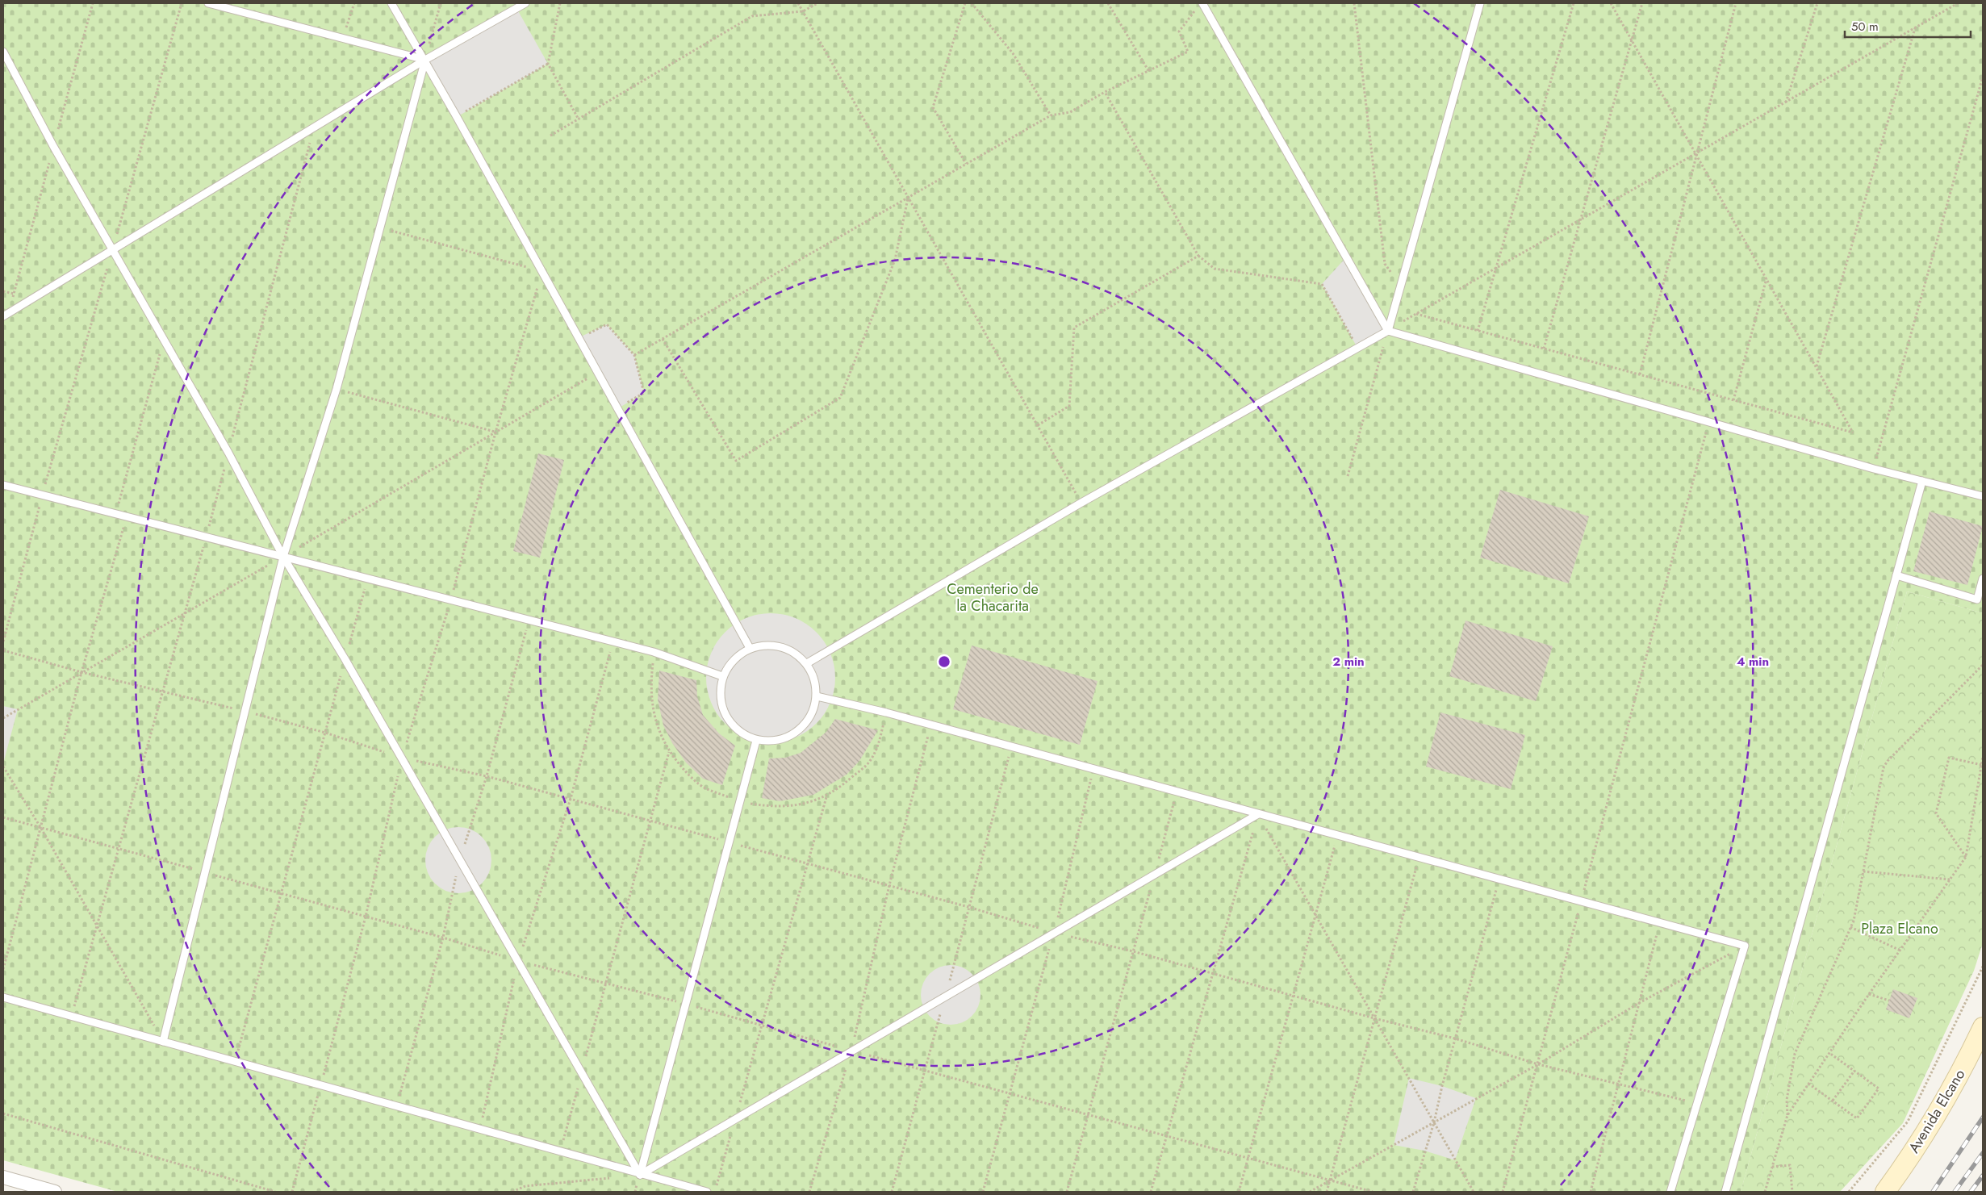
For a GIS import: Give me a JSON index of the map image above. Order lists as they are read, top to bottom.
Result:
{
  "streets": {
    "main road": ["Avenida Elcano"]
  },
  "parks": ["Cementerio de la Chacarita", "Plaza Elcano"],
  "scale_bar": "50 m",
  "rings": ["2 min", "4 min"]
}
